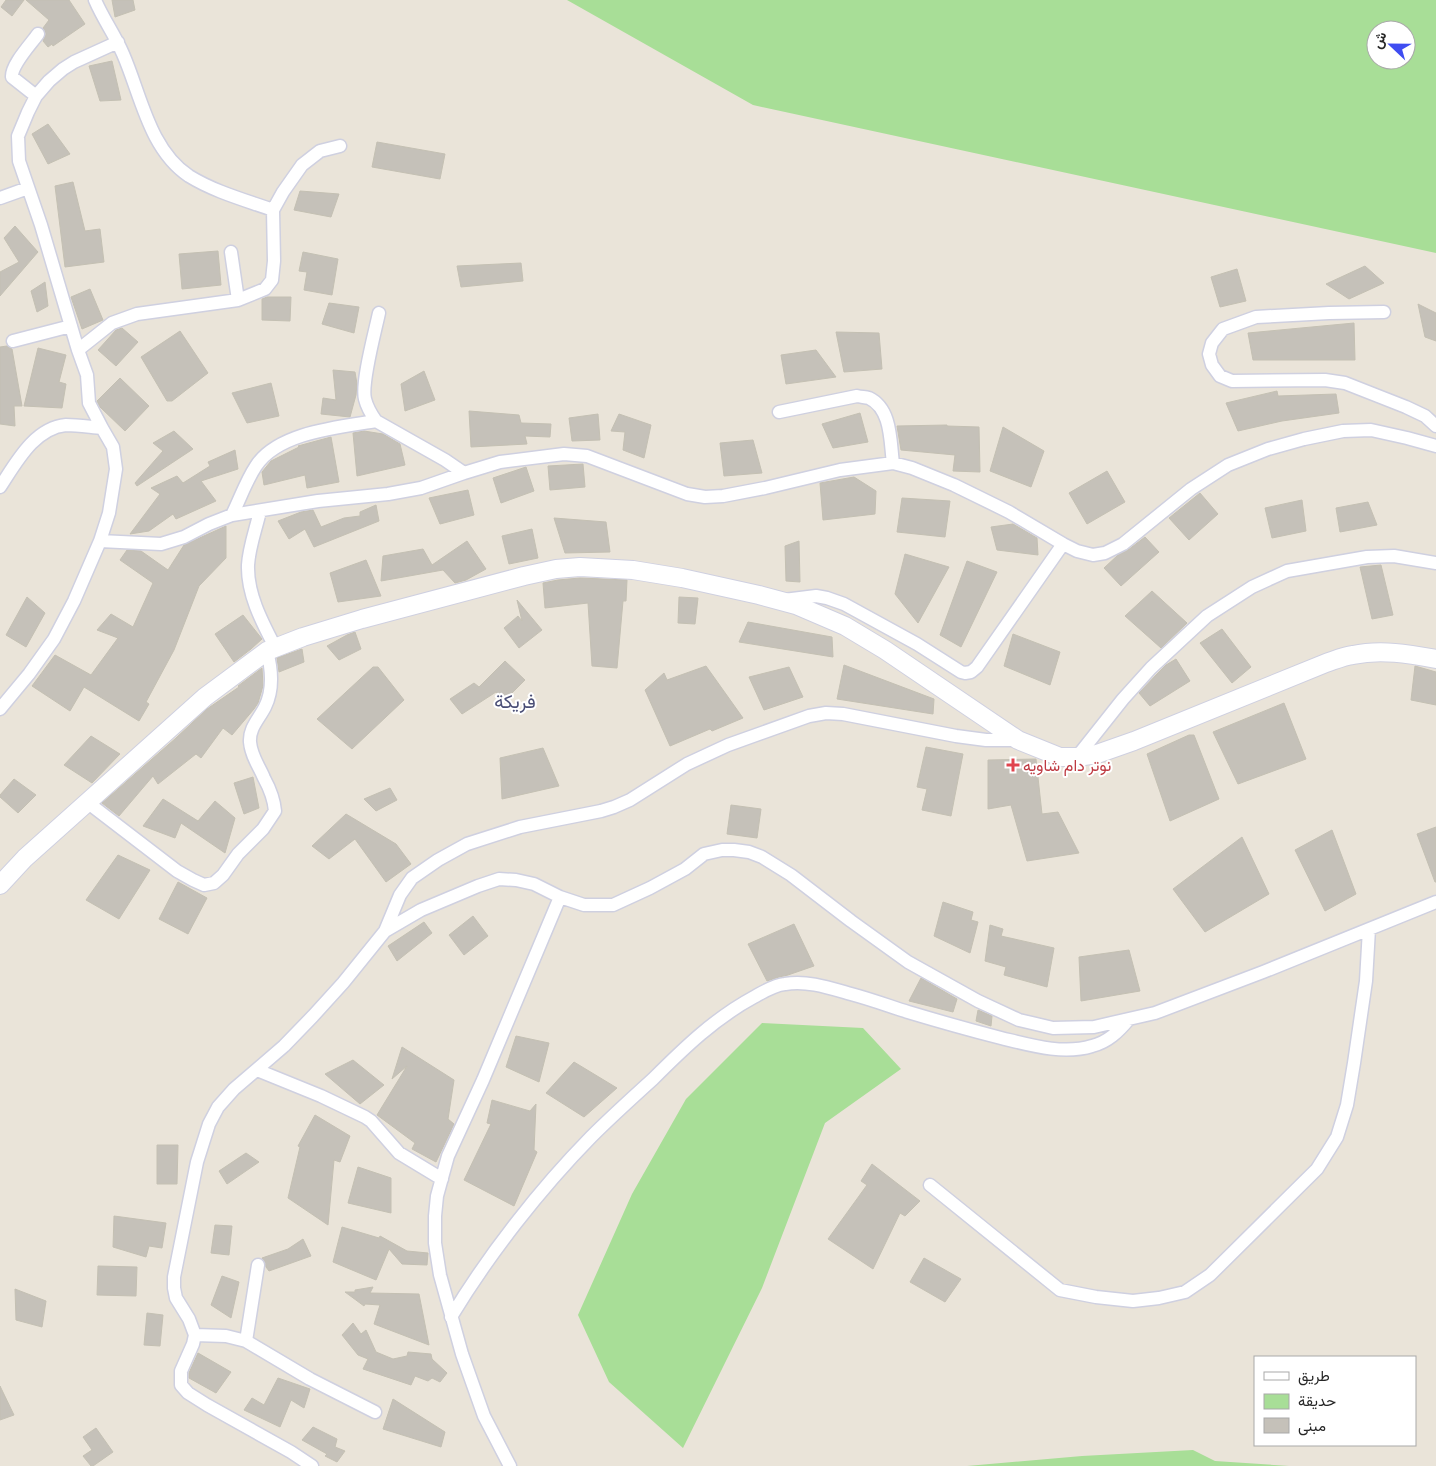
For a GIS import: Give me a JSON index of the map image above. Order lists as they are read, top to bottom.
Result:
{
  "districts": ["فريكة"],
  "places": {
    "health": ["نوتر دام شاويه"]
  },
  "legend": ["طريق", "حديقة", "مبنى"],
  "north": "left"
}
